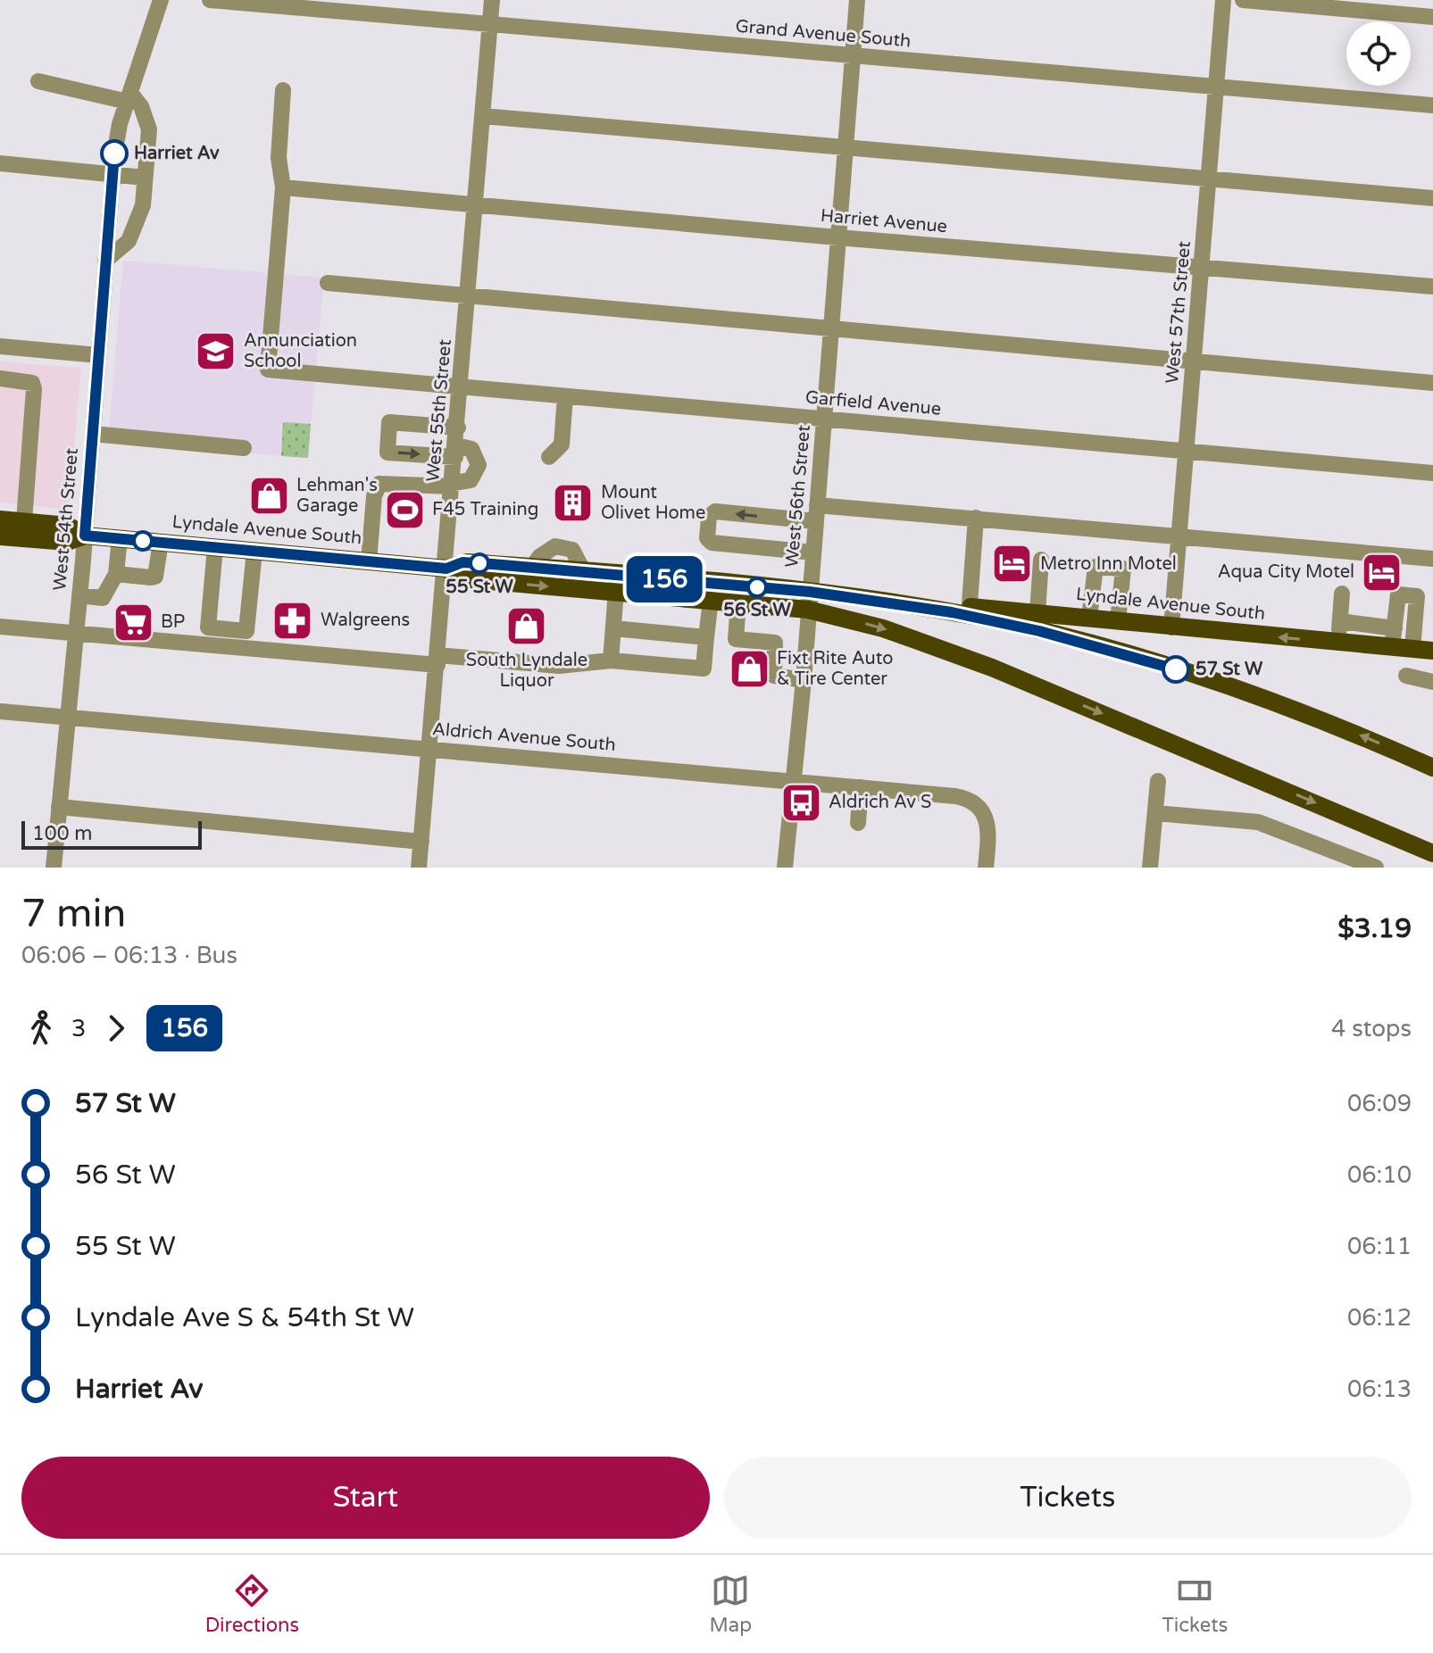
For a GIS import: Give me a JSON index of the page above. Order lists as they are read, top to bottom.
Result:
{
  "streets": {
    "main road": ["Lyndale Avenue South"],
    "street": [
      "Grand Avenue South",
      "Harriet Avenue",
      "West 57th Street",
      "Garfield Avenue",
      "West 55th Street",
      "West 56th Street",
      "West 54th Street",
      "Aldrich Avenue South"
    ]
  },
  "crossings": [
    ["Grand Avenue South", "West 57th Street"],
    ["Grand Avenue South", "West 55th Street"],
    ["Grand Avenue South", "West 56th Street"],
    ["Harriet Avenue", "West 57th Street"],
    ["Harriet Avenue", "Garfield Avenue"],
    ["Harriet Avenue", "West 55th Street"],
    ["Harriet Avenue", "West 56th Street"],
    ["West 57th Street", "Garfield Avenue"],
    ["West 57th Street", "Lyndale Avenue South"],
    ["Garfield Avenue", "West 55th Street"],
    ["Garfield Avenue", "West 56th Street"],
    ["West 55th Street", "Lyndale Avenue South"],
    ["West 55th Street", "Aldrich Avenue South"],
    ["West 56th Street", "Lyndale Avenue South"],
    ["West 56th Street", "Aldrich Avenue South"],
    ["West 54th Street", "Lyndale Avenue South"],
    ["West 54th Street", "Aldrich Avenue South"]
  ],
  "places": {
    "other": [
      "Harriet Av",
      "55 St W",
      "56 St W",
      "57 St W"
    ],
    "school or university": ["Annunciation School"],
    "shop": ["Lehman's Garage", "South Lyndale Liquor", "Fixt Rite Auto & Tire Center"],
    "building": ["Mount Olivet Home"],
    "sports": ["F45 Training"],
    "hotel": ["Metro Inn Motel", "Aqua City Motel"],
    "pharmacy": ["Walgreens"],
    "supermarket": ["BP"],
    "bus stop": ["Aldrich Av S"]
  },
  "lines": ["bus line 156"],
  "scale_bar": "100 m",
  "page": {
    "on_map": "156",
    "scale": "100 m",
    "heading": ["7 min", "06:06 – 06:13 · Bus", "$3.19"],
    "legs": ["3", "156", "4 stops"],
    "list": [
      {
        "name": "57 St W",
        "value": "06:09"
      },
      {
        "name": "56 St W",
        "value": "06:10"
      },
      {
        "name": "55 St W",
        "value": "06:11"
      },
      {
        "name": "Lyndale Ave S & 54th St W",
        "value": "06:12"
      },
      {
        "name": "Harriet Av",
        "value": "06:13"
      }
    ],
    "buttons": ["Start", "Tickets"],
    "tabs": ["Directions", "Map", "Tickets"]
  }
}
